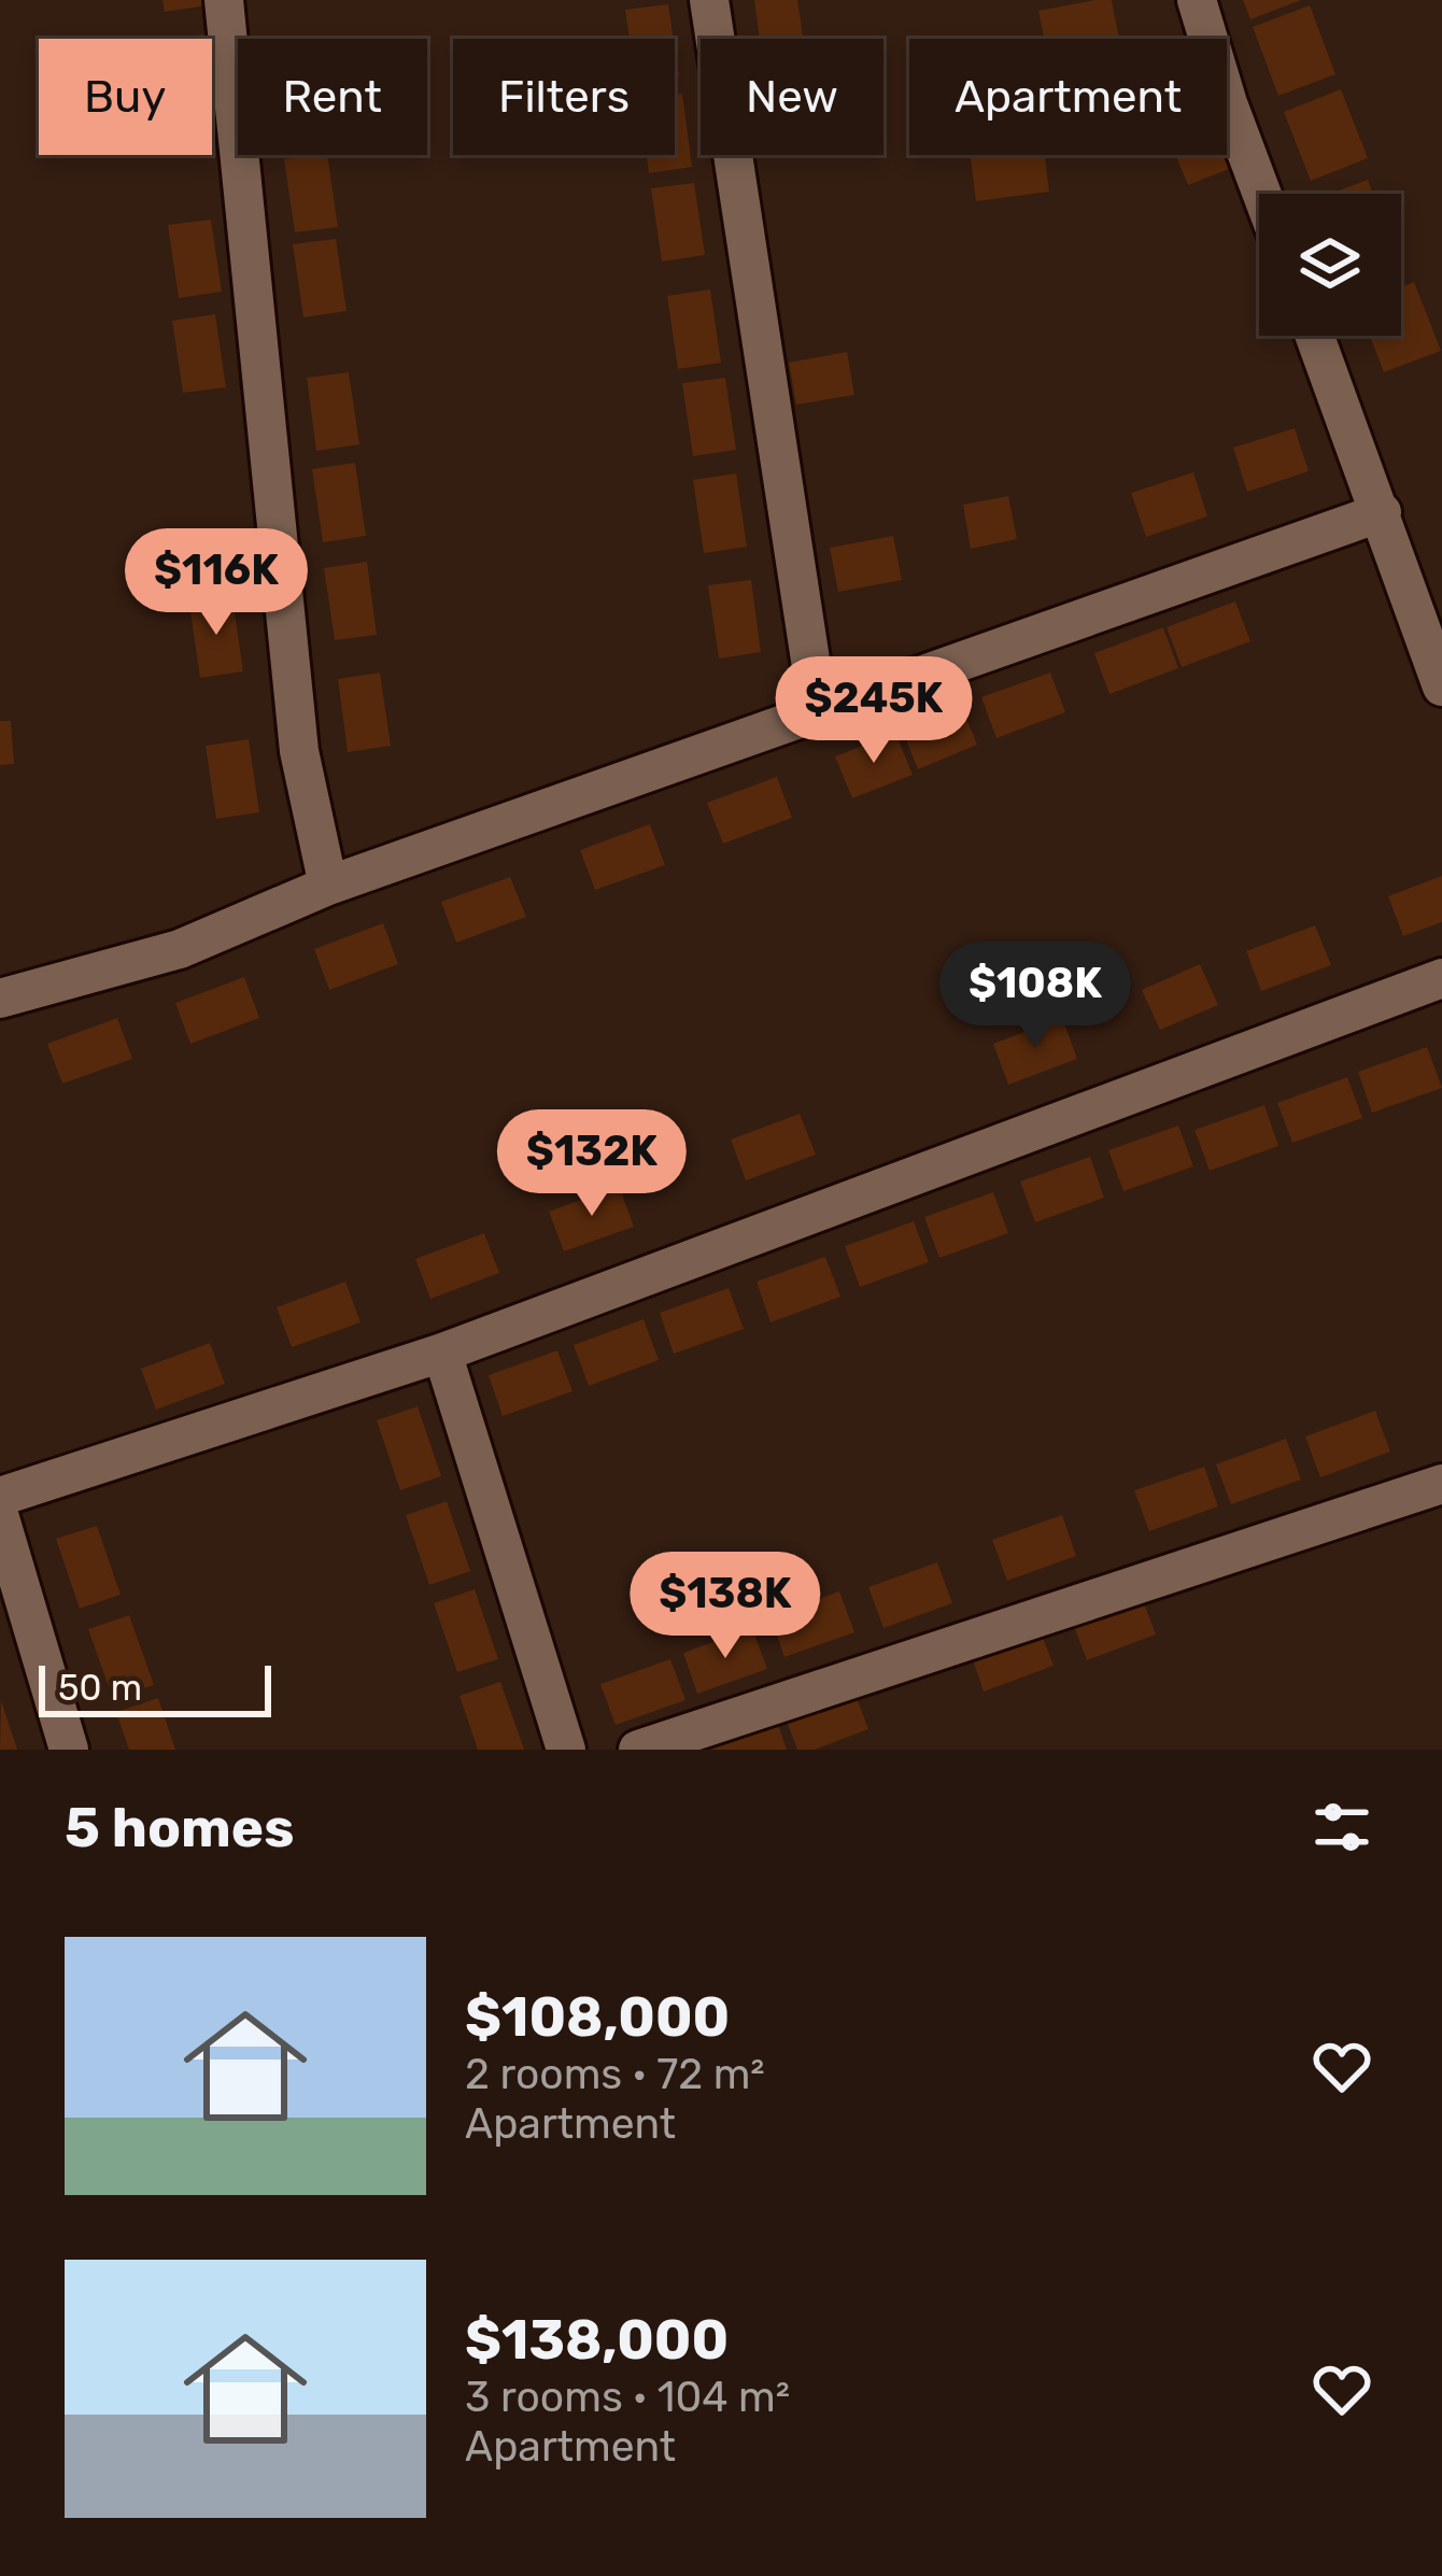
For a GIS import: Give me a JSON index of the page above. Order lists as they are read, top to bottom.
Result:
{
  "scale_bar": "50 m",
  "page": {
    "chip": [
      "Buy",
      "Rent",
      "Filters",
      "New",
      "Apartment"
    ],
    "price": [
      "$116K",
      "$245K",
      "$108K",
      "$132K",
      "$138K"
    ],
    "scale": "50 m",
    "heading": "5 homes",
    "list": [
      {
        "name": "$108,000",
        "note": "2 rooms · 72 m² · Apartment"
      },
      {
        "name": "$138,000",
        "note": "3 rooms · 104 m² · Apartment"
      }
    ]
  }
}
